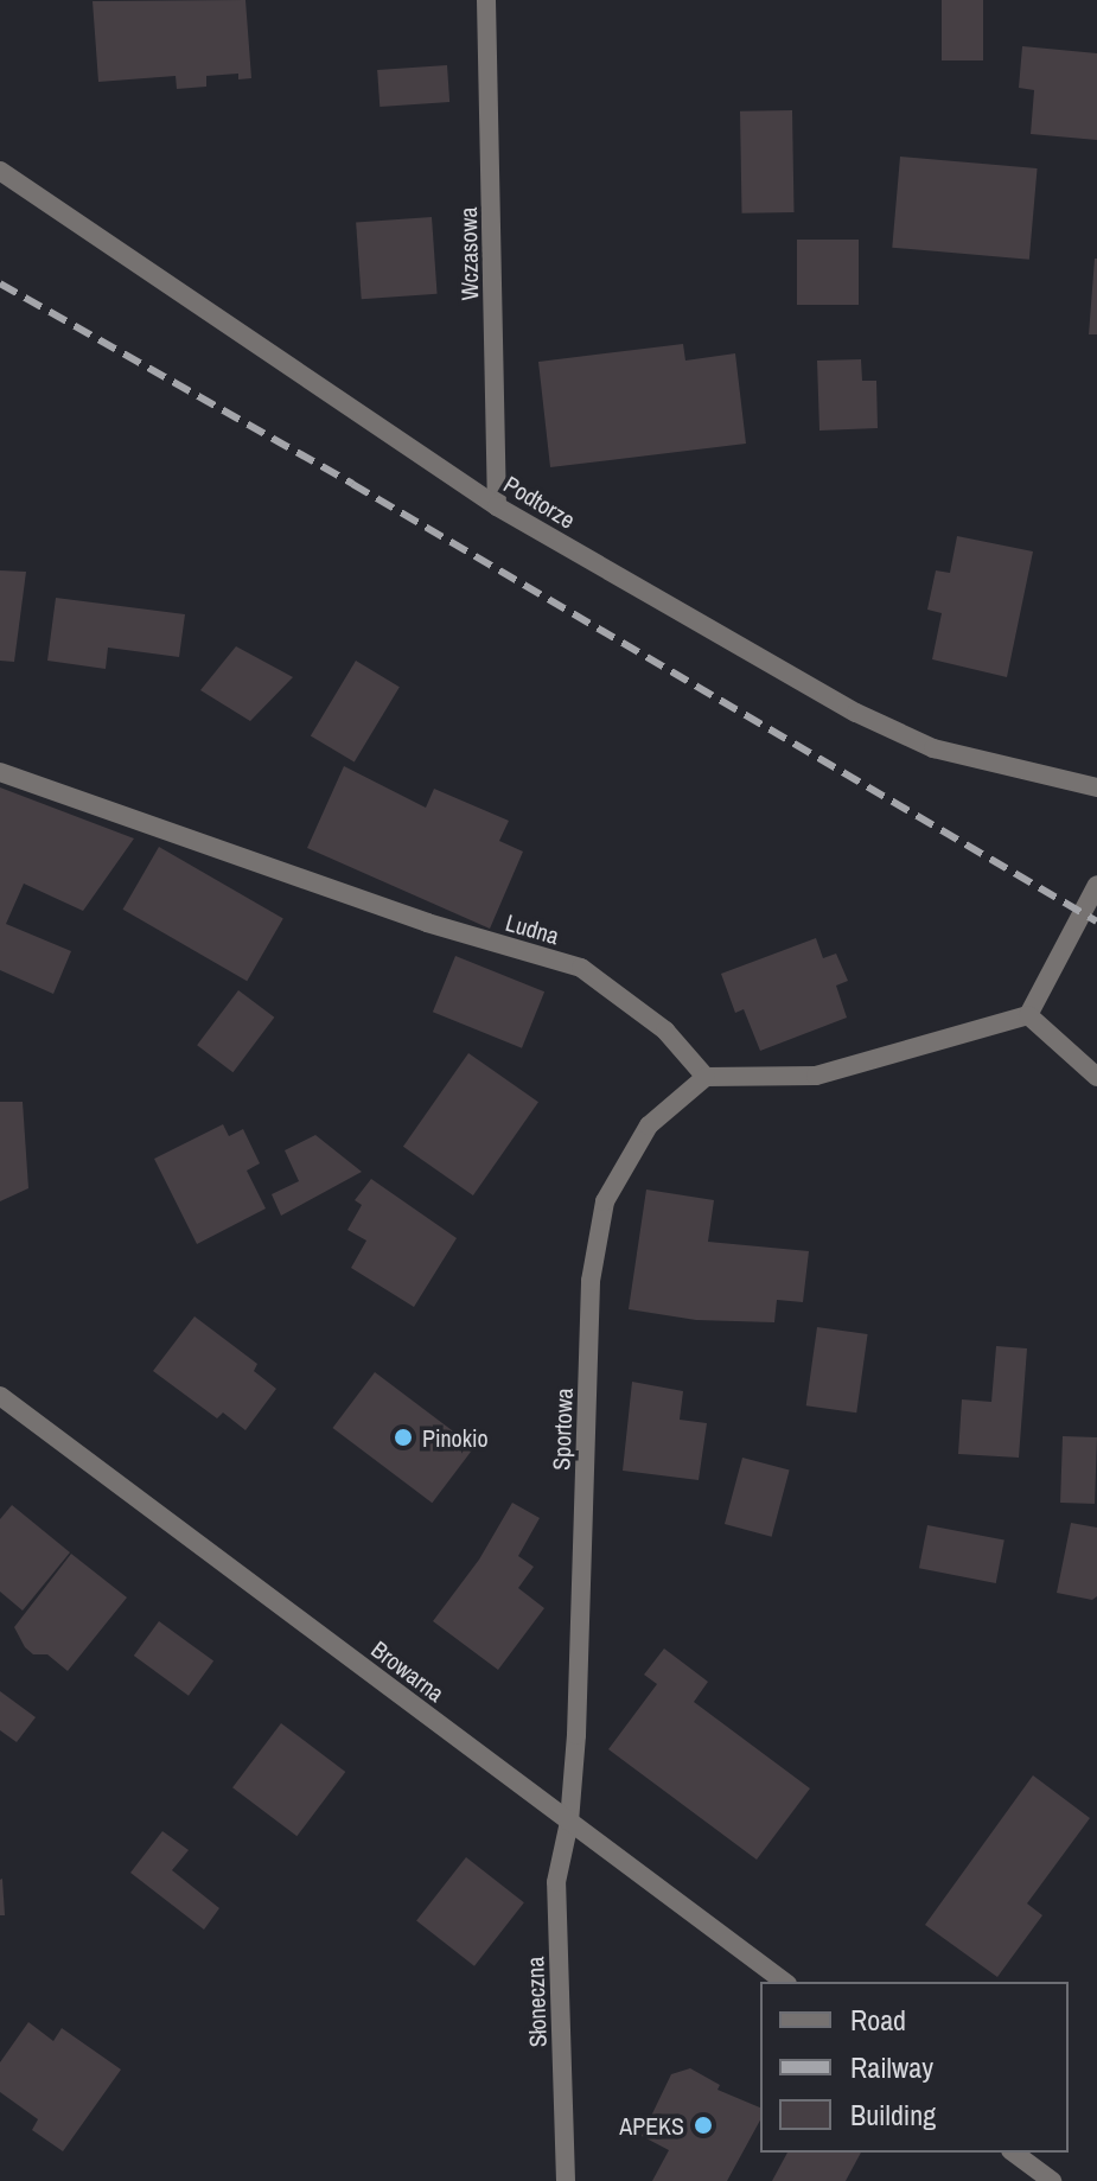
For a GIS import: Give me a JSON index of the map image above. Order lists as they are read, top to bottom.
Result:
{
  "streets": {
    "street": [
      "Wczasowa",
      "Podtorze",
      "Ludna",
      "Sportowa",
      "Browarna",
      "Słoneczna"
    ]
  },
  "crossings": [
    ["Wczasowa", "Podtorze"],
    ["Ludna", "Sportowa"],
    ["Sportowa", "Browarna"],
    ["Sportowa", "Słoneczna"],
    ["Browarna", "Słoneczna"]
  ],
  "places": ["Pinokio", "APEKS"],
  "legend": ["Road", "Railway", "Building"]
}
